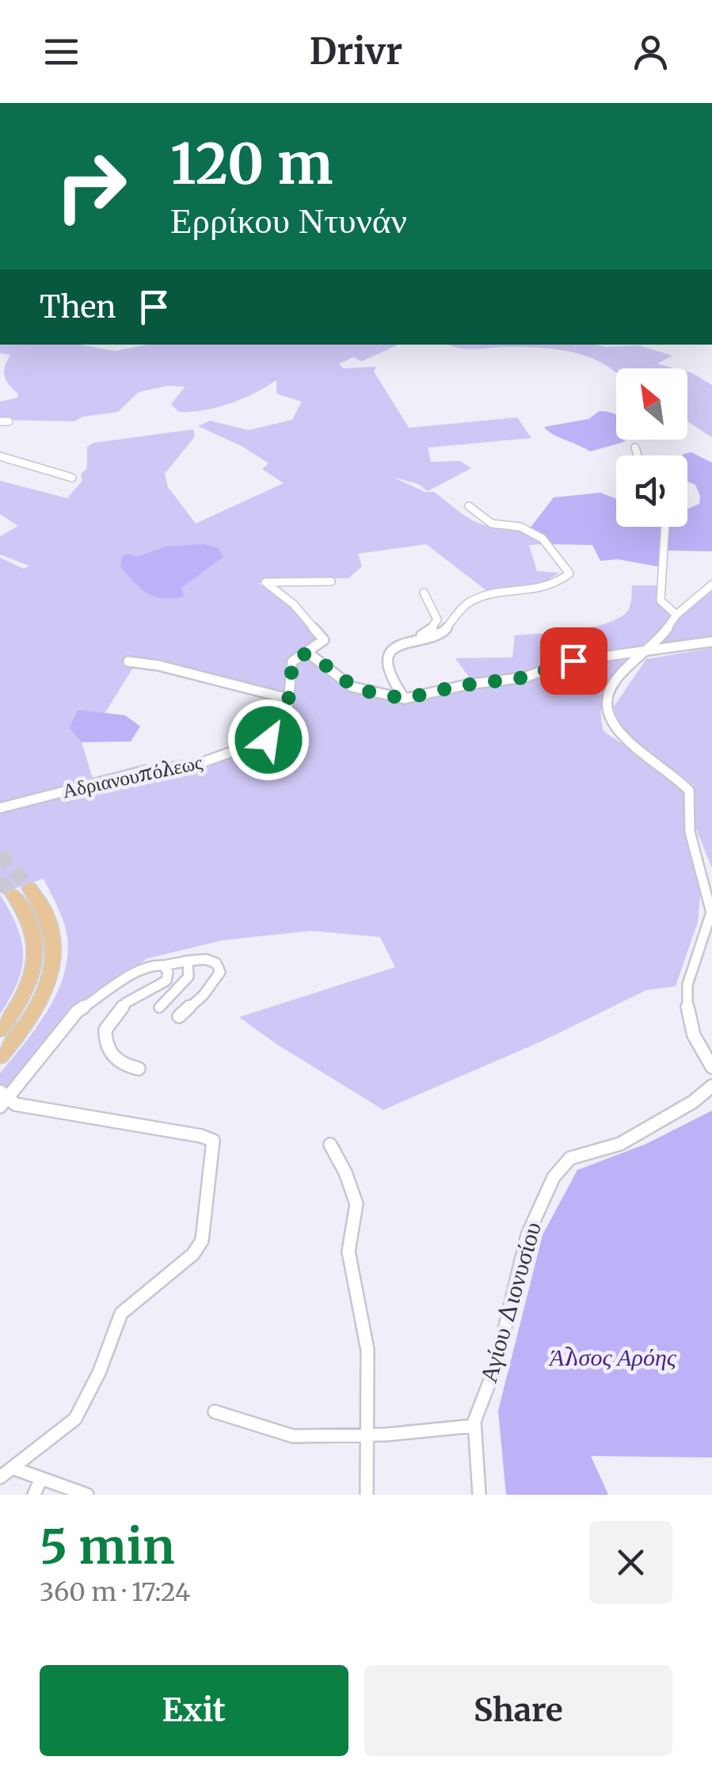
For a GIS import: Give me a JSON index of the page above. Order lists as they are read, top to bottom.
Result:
{
  "streets": {
    "street": ["Αδριανουπόλεως", "Αγίου Διονυσίου"]
  },
  "parks": ["Άλσος Αρόης"],
  "north": "top left",
  "page": {
    "header": "Drivr",
    "turn": ["120 m", "Ερρίκου Ντυνάν"],
    "then": "Then",
    "heading": ["5 min", "360 m · 17:24"],
    "buttons": ["Exit", "Share"]
  }
}
